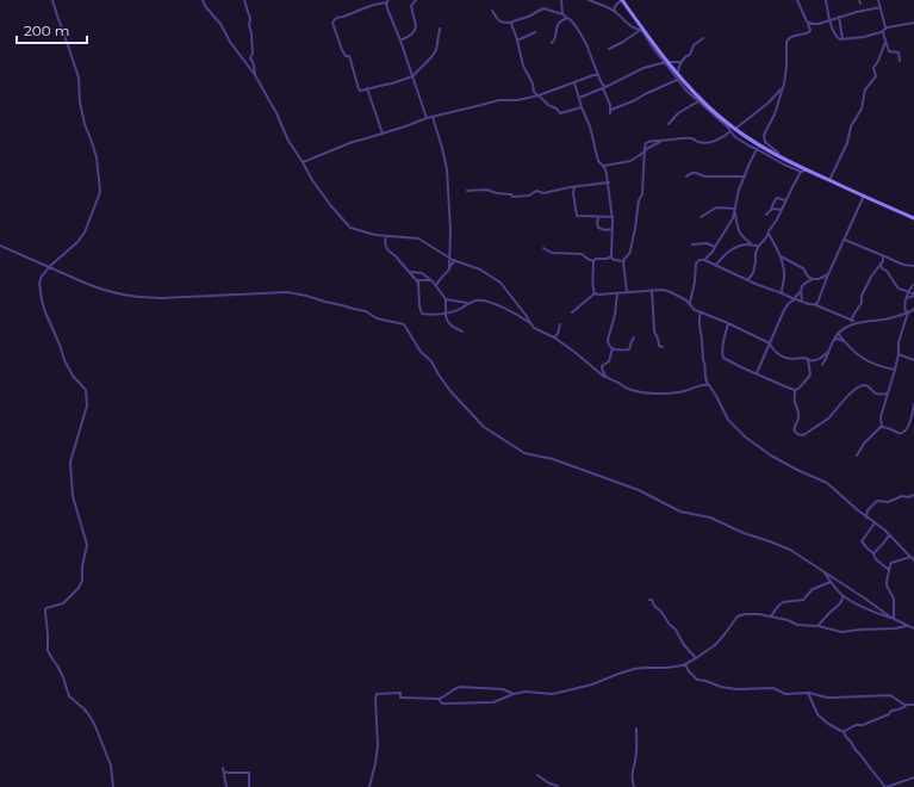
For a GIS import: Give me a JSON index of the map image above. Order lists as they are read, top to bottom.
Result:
{
  "scale_bar": "200 m"
}
